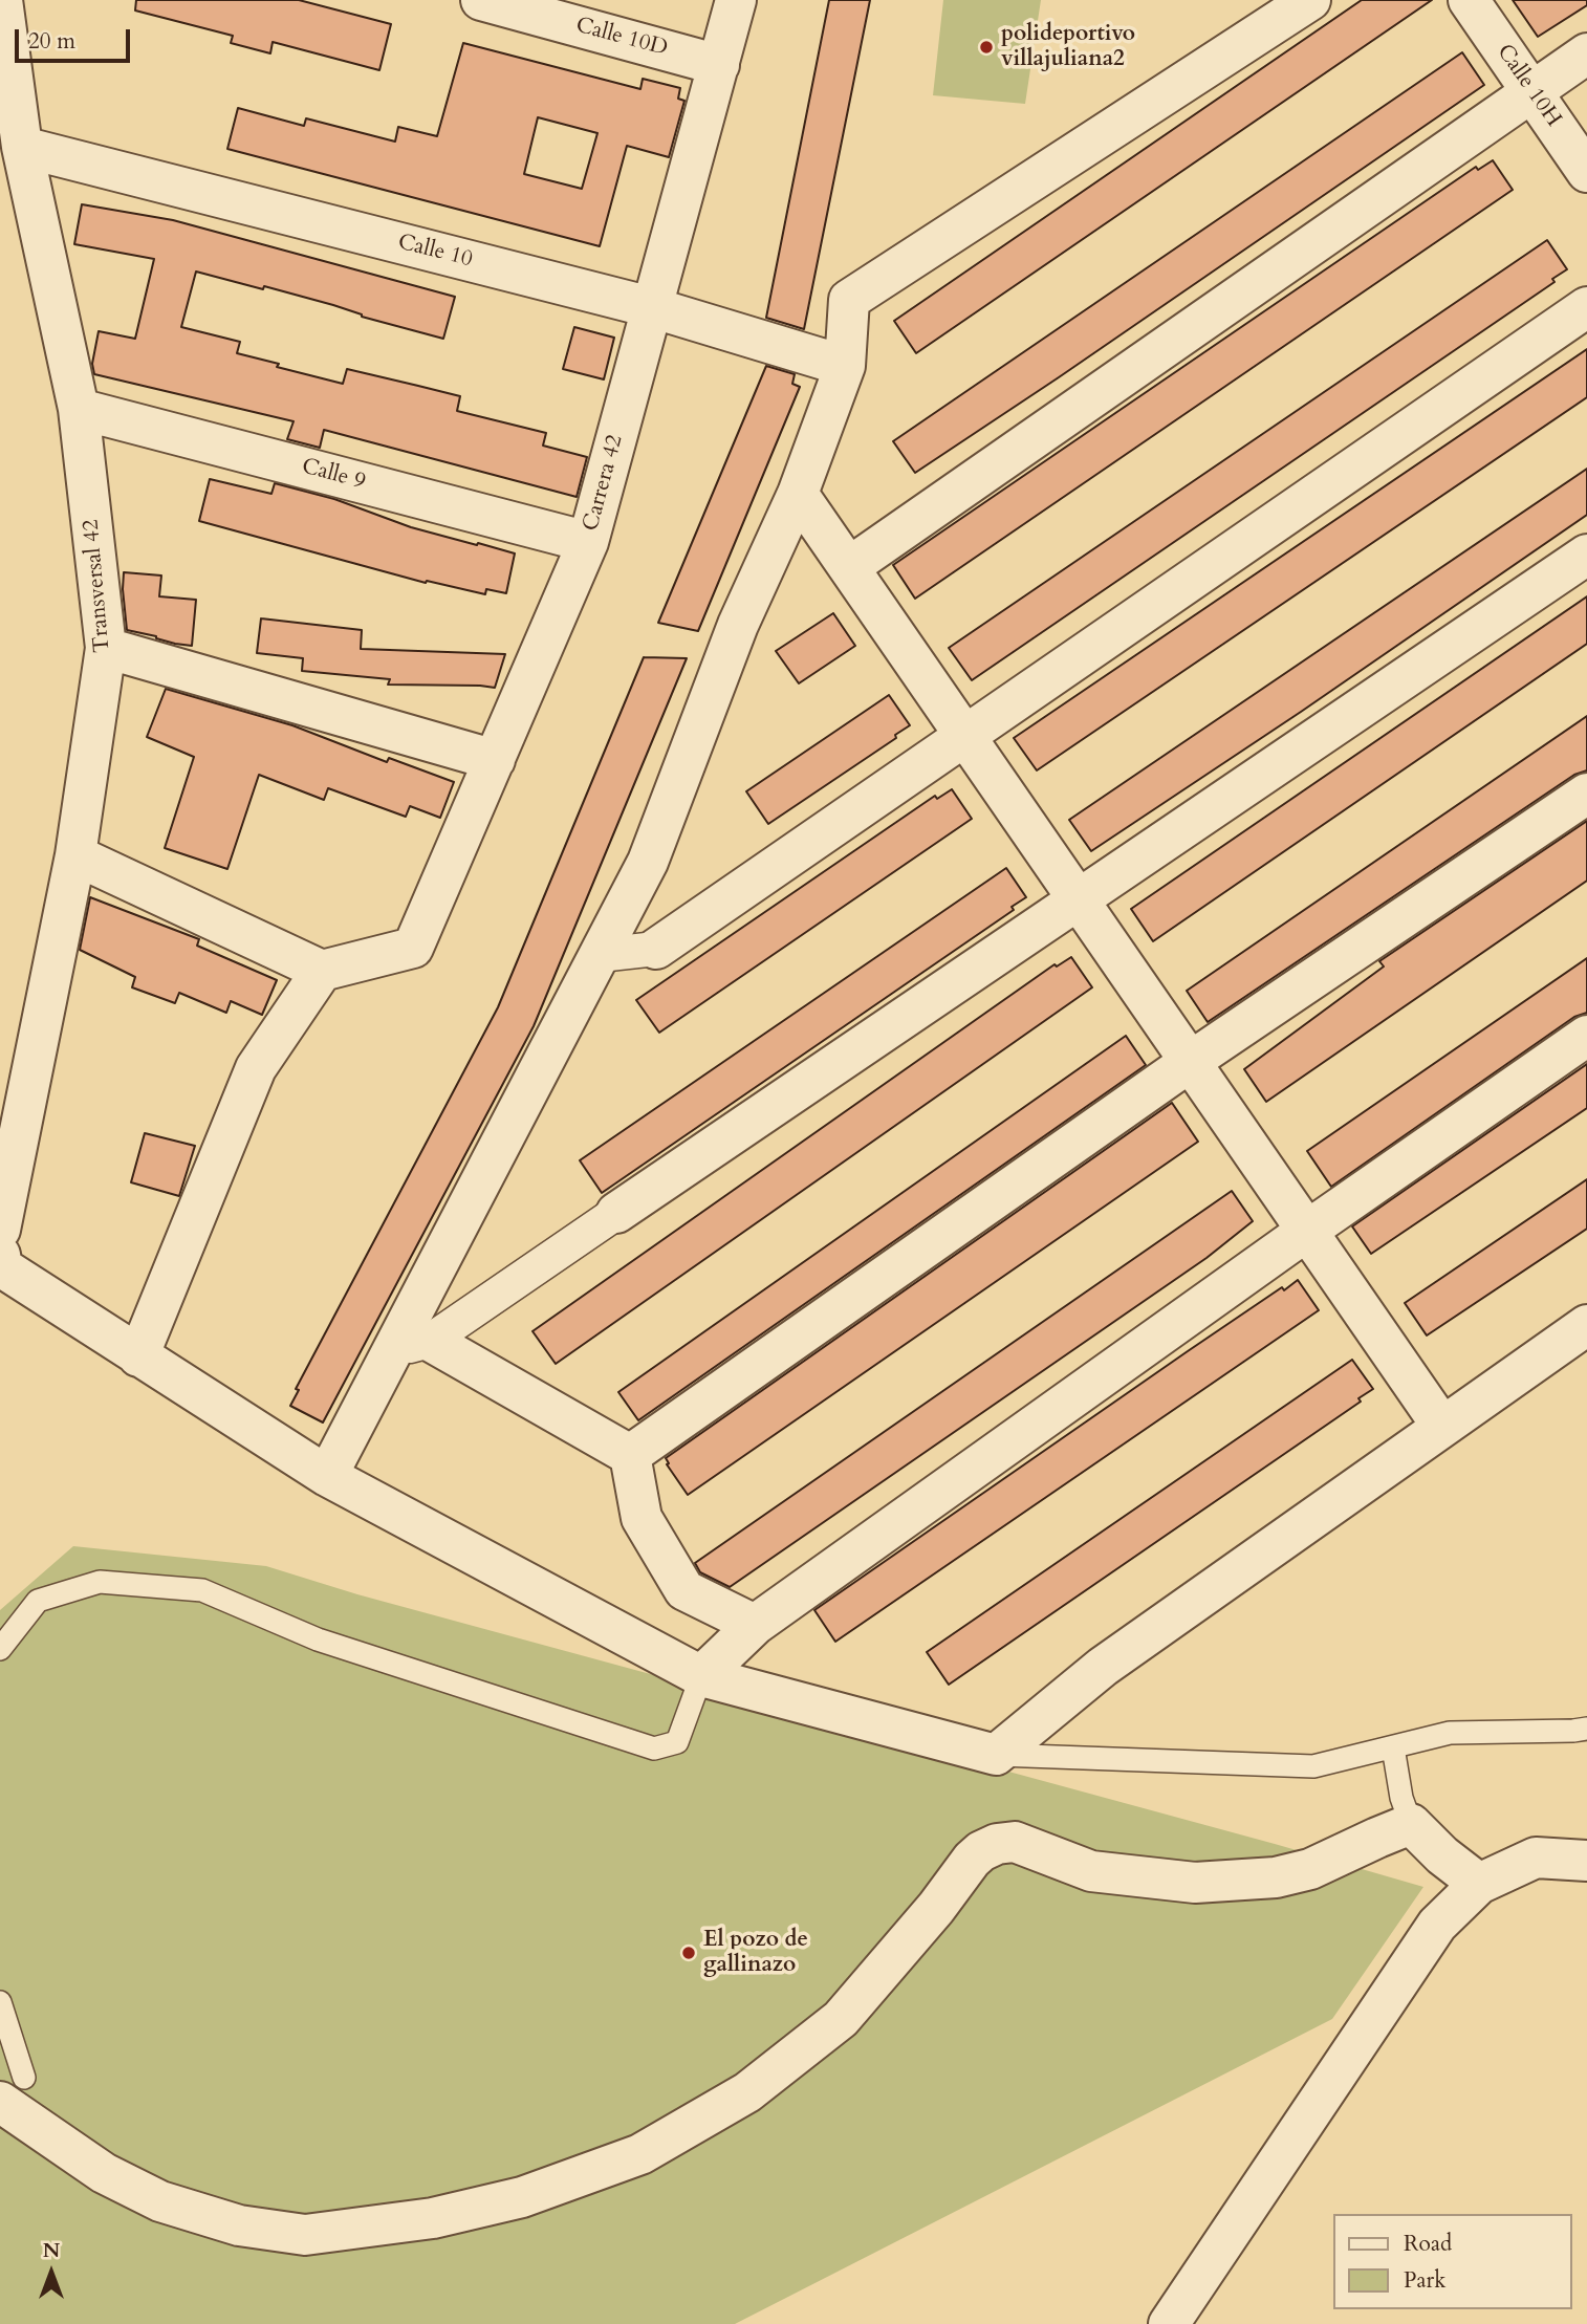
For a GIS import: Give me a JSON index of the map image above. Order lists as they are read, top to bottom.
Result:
{
  "streets": {
    "street": [
      "Calle 10D",
      "Calle 10H",
      "Calle 10",
      "Calle 9",
      "Carrera 42",
      "Transversal 42"
    ]
  },
  "crossings": [
    ["Calle 10D", "Carrera 42"],
    ["Calle 10", "Carrera 42"],
    ["Calle 10", "Transversal 42"],
    ["Calle 9", "Carrera 42"],
    ["Calle 9", "Transversal 42"]
  ],
  "places": ["polideportivo villajuliana2", "El pozo de gallinazo"],
  "legend": ["Road", "Park"],
  "scale_bar": "20 m",
  "north": "top"
}
